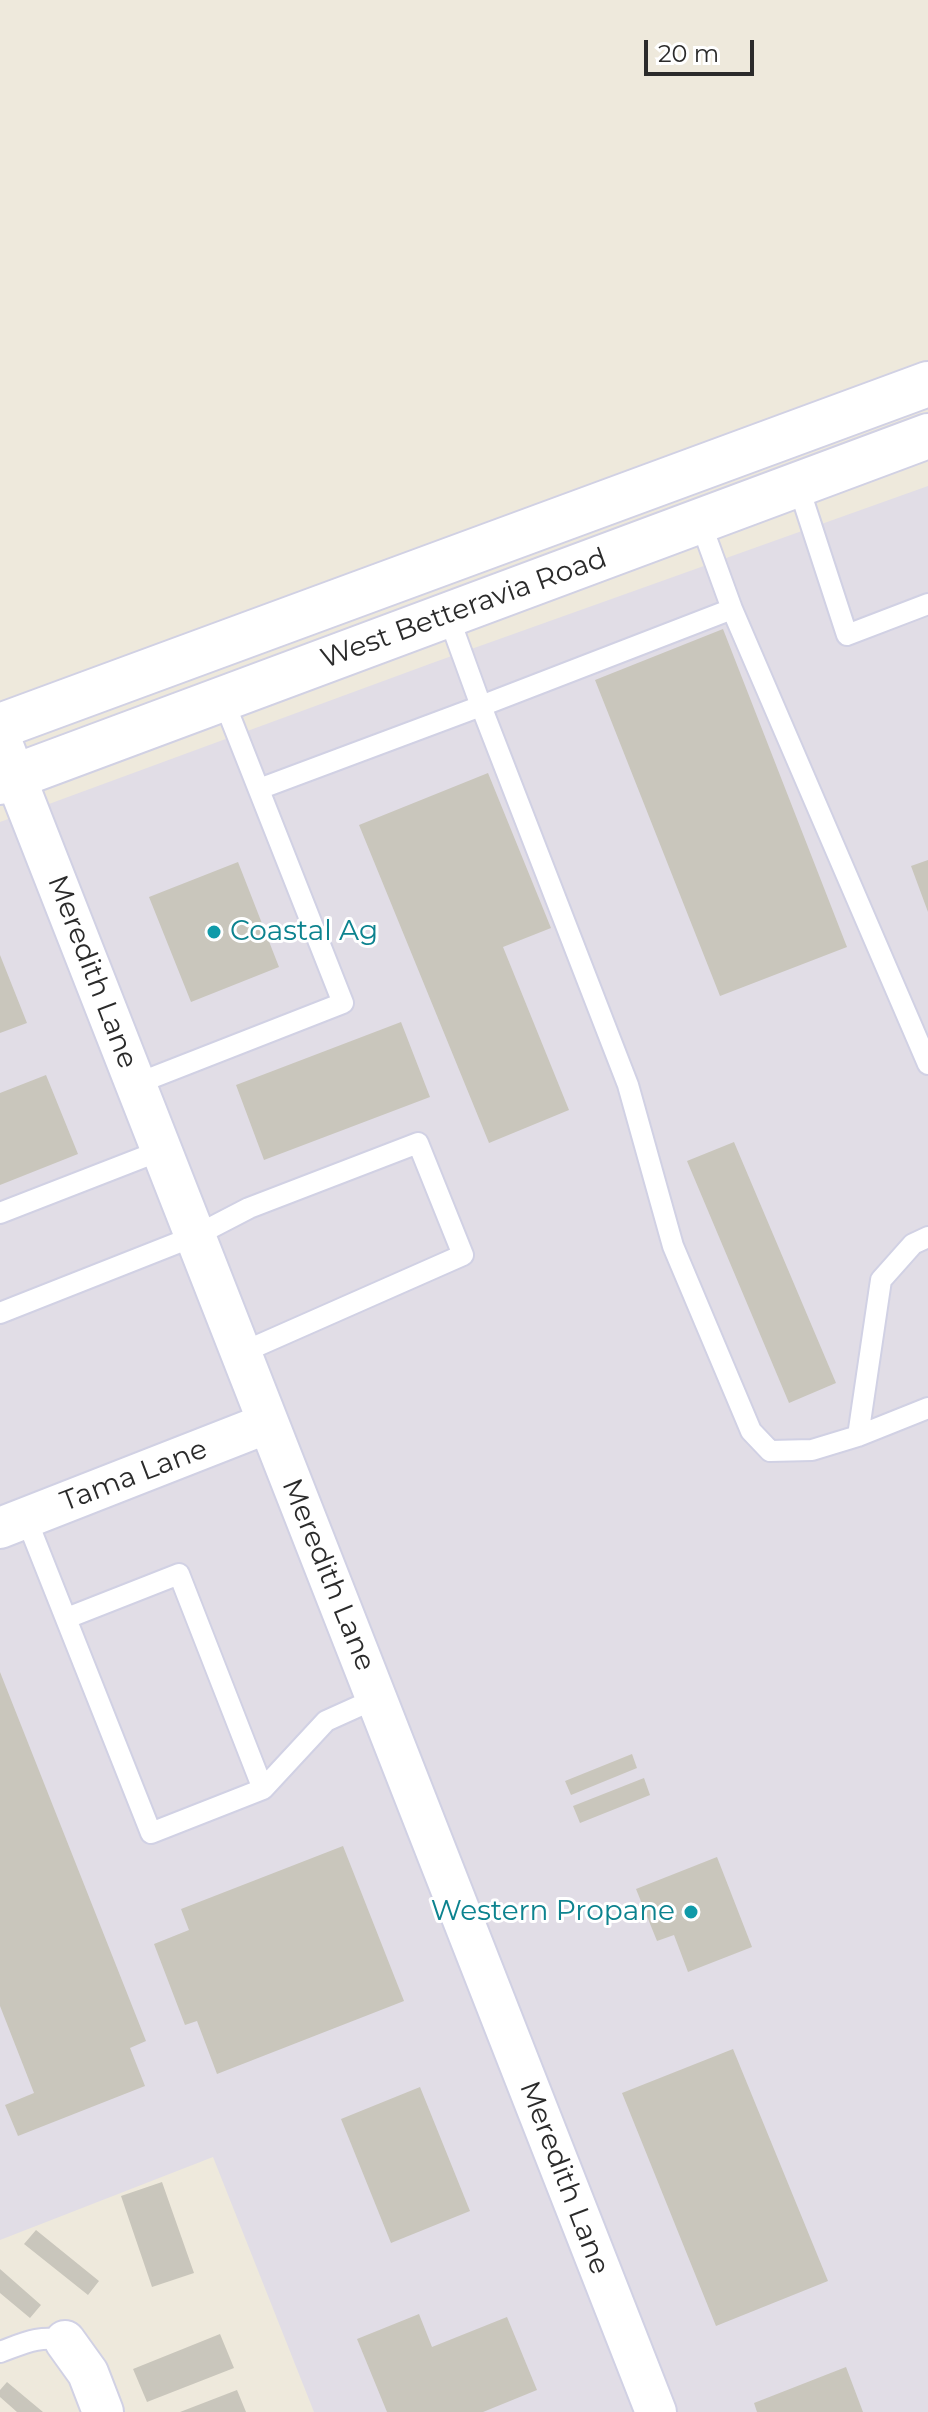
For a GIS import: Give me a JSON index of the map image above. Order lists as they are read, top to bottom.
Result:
{
  "streets": {
    "main road": ["West Betteravia Road"],
    "street": ["Meredith Lane", "Tama Lane"]
  },
  "crossings": [
    ["West Betteravia Road", "Meredith Lane"],
    ["Meredith Lane", "Tama Lane"]
  ],
  "places": ["Coastal Ag", "Western Propane"],
  "scale_bar": "20 m"
}
